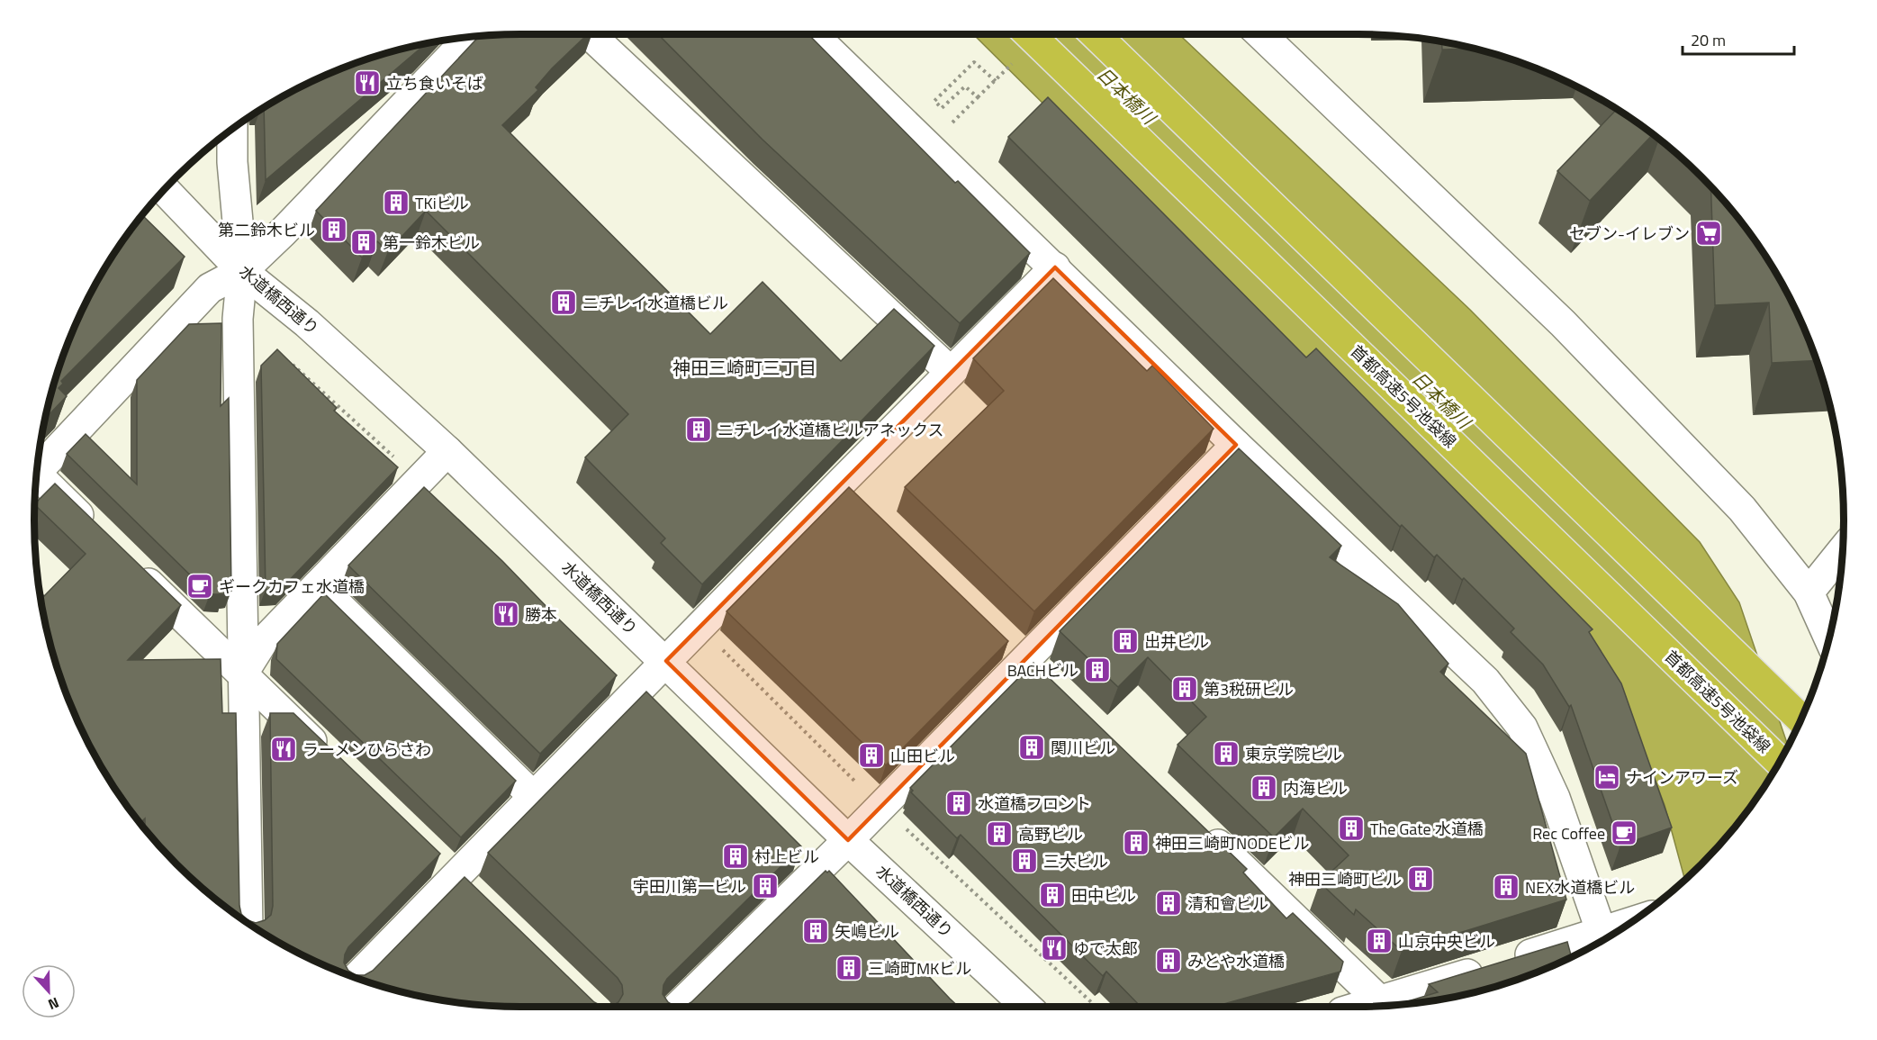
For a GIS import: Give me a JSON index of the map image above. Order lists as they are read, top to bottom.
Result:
{
  "streets": {
    "highway": ["首都高速5号池袋線"],
    "street": ["水道橋西通り"]
  },
  "districts": ["神田三崎町三丁目"],
  "water": ["日本橋川"],
  "places": {
    "restaurant": [
      "立ち食いそば",
      "勝本",
      "ラーメンひらさわ",
      "ゆで太郎"
    ],
    "building": [
      "TKiビル",
      "第二鈴木ビル",
      "第一鈴木ビル",
      "ニチレイ水道橋ビル",
      "ニチレイ水道橋ビルアネックス",
      "出井ビル",
      "BACHビル",
      "第3税研ビル",
      "関川ビル",
      "東京学院ビル",
      "山田ビル",
      "内海ビル",
      "水道橋フロント",
      "The Gate 水道橋",
      "高野ビル",
      "神田三崎町NODEビル",
      "村上ビル",
      "三大ビル",
      "神田三崎町ビル",
      "宇田川第一ビル",
      "NEX水道橋ビル",
      "田中ビル",
      "清和會ビル",
      "矢嶋ビル",
      "山京中央ビル",
      "みとや水道橋",
      "三崎町MKビル"
    ],
    "supermarket": ["セブン-イレブン"],
    "cafe": ["ギークカフェ水道橋", "Rec Coffee"],
    "hotel": ["ナインアワーズ"]
  },
  "scale_bar": "20 m",
  "north": "bottom"
}
